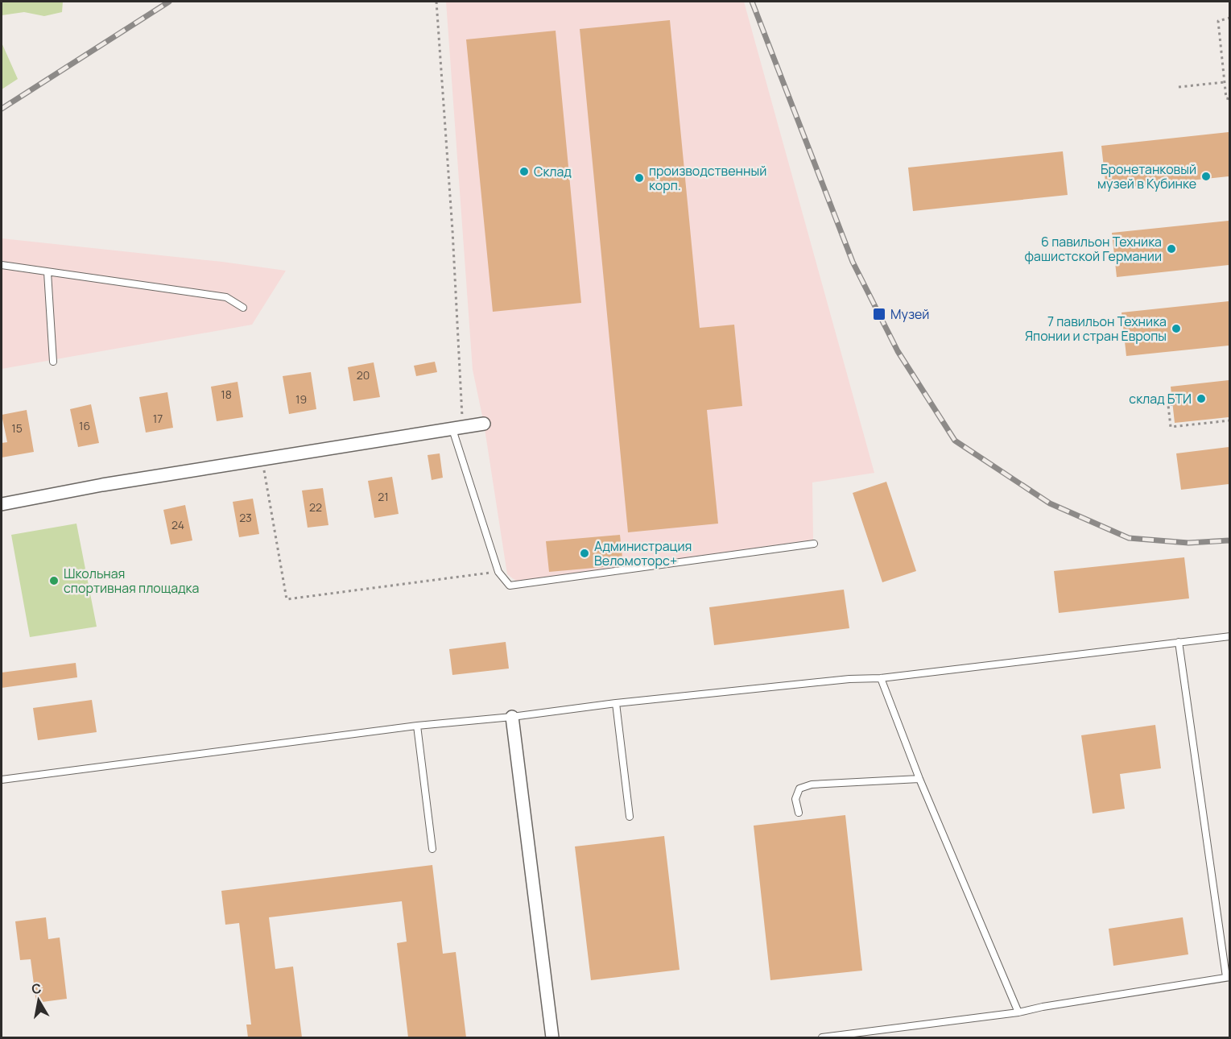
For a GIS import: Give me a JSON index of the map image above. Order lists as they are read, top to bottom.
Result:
{
  "places": {
    "other": [
      "Склад",
      "Бронетанковый музей в Кубинке",
      "производственный корп.",
      "6 павильон Техника фашистской Германии",
      "7 павильон Техника Японии и стран Европы",
      "склад БТИ",
      "Администрация Веломоторс+",
      "Школьная спортивная площадка"
    ],
    "transit": ["Музей"]
  },
  "house_numbers": [
    "20",
    "18",
    "19",
    "17",
    "16",
    "15",
    "21",
    "22",
    "23",
    "24"
  ],
  "north": "top"
}
